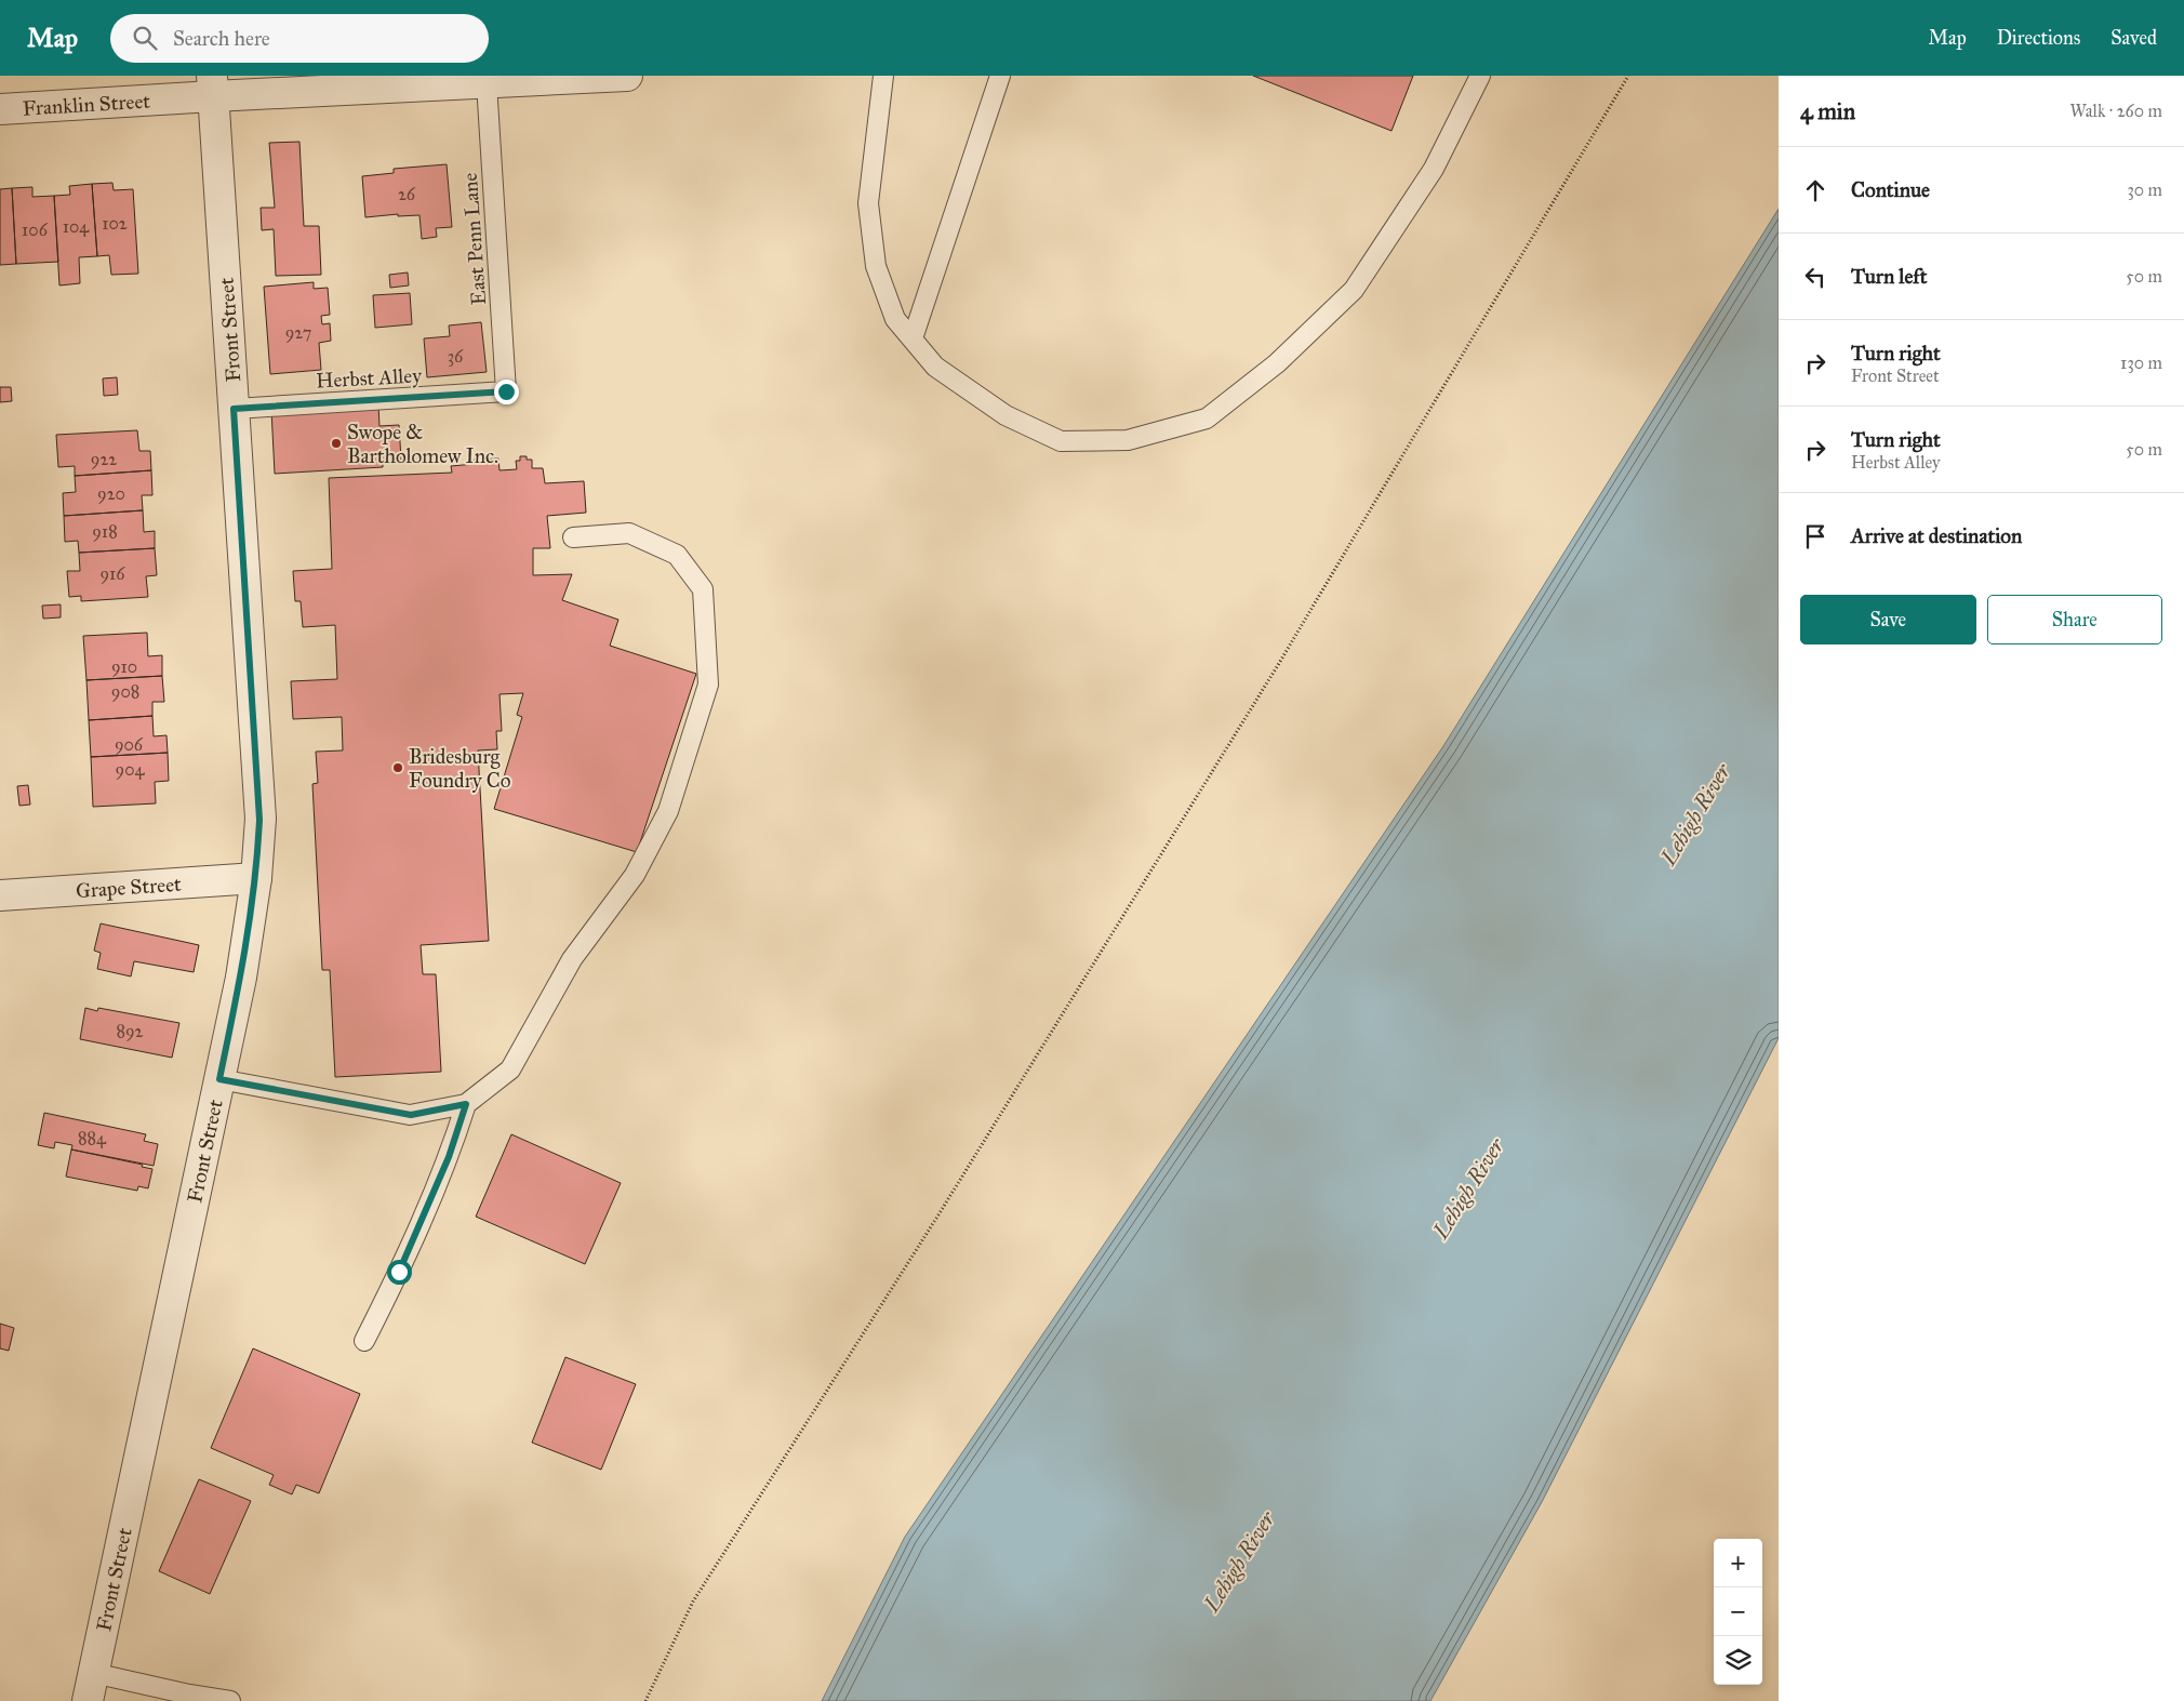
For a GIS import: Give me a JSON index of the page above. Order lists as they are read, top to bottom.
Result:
{
  "streets": {
    "street": ["Franklin Street", "Front Street", "Grape Street"],
    "lane": ["East Penn Lane", "Herbst Alley"]
  },
  "crossings": [
    ["Franklin Street", "East Penn Lane"],
    ["Franklin Street", "Front Street"],
    ["East Penn Lane", "Herbst Alley"],
    ["Front Street", "Herbst Alley"],
    ["Front Street", "Grape Street"]
  ],
  "water": ["Lehigh River"],
  "places": ["Swope & Bartholomew Inc.", "Bridesburg Foundry Co"],
  "house_numbers": [
    "26",
    "102",
    "104",
    "106",
    "927",
    "36",
    "922",
    "920",
    "918",
    "916",
    "910",
    "908",
    "906",
    "904",
    "892",
    "884"
  ],
  "page": {
    "header": "Map",
    "search": "Search here",
    "nav": ["Map", "Directions", "Saved"],
    "heading": ["4 min", "Walk · 260 m"],
    "list": [
      ["Continue", "30 m"],
      ["Turn left", "50 m"],
      ["Turn right", "Front Street", "130 m"],
      ["Turn right", "Herbst Alley", "50 m"],
      "Arrive at destination"
    ],
    "buttons": ["Save", "Share"],
    "map_buttons": ["+", "−"]
  }
}
